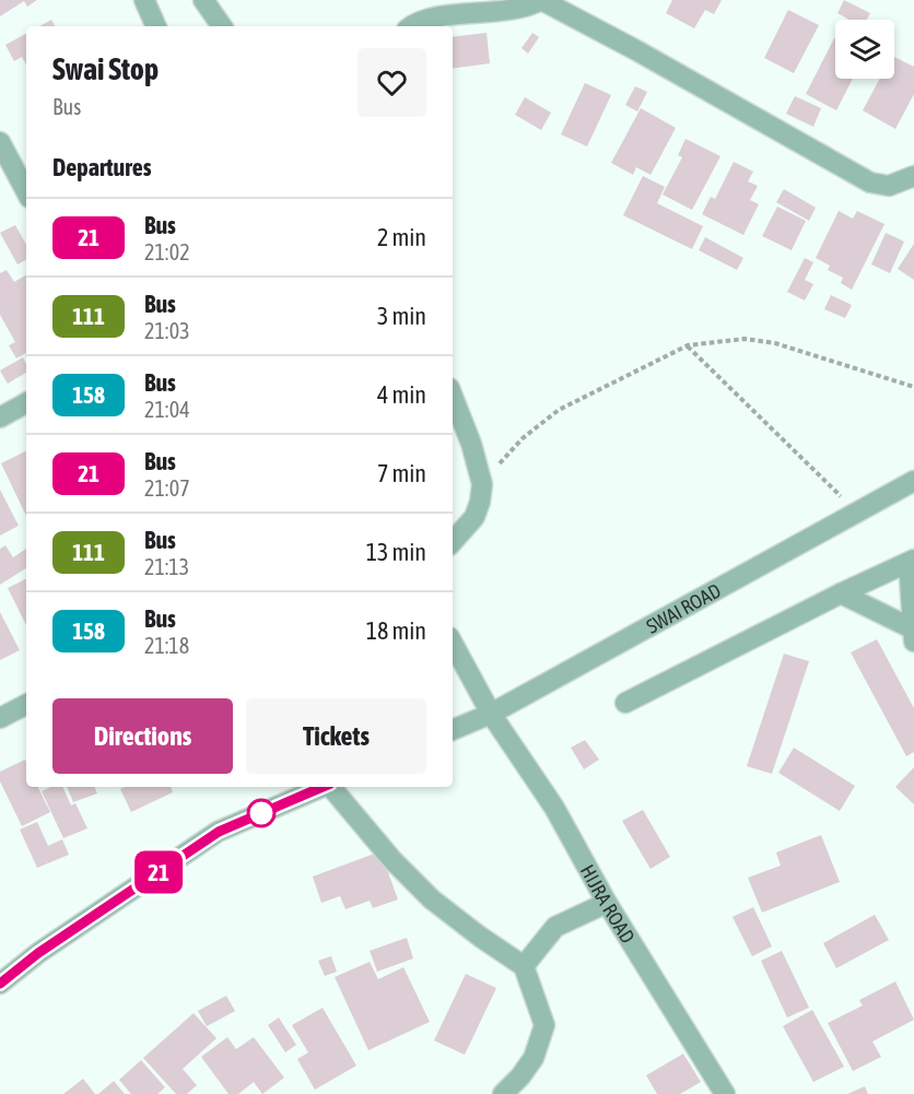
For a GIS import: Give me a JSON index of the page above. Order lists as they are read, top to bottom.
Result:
{
  "streets": {
    "street": ["SWAI ROAD", "HIJRA ROAD"]
  },
  "crossings": [
    ["SWAI ROAD", "HIJRA ROAD"]
  ],
  "lines": ["bus line 21"],
  "page": {
    "on_map": "21",
    "heading": [
      ["Swai Stop", "Bus"],
      "Departures"
    ],
    "list": [
      {
        "mark": "21",
        "name": "Bus",
        "note": "21:02",
        "value": "2 min"
      },
      {
        "mark": "111",
        "name": "Bus",
        "note": "21:03",
        "value": "3 min"
      },
      {
        "mark": "158",
        "name": "Bus",
        "note": "21:04",
        "value": "4 min"
      },
      {
        "mark": "21",
        "name": "Bus",
        "note": "21:07",
        "value": "7 min"
      },
      {
        "mark": "111",
        "name": "Bus",
        "note": "21:13",
        "value": "13 min"
      },
      {
        "mark": "158",
        "name": "Bus",
        "note": "21:18",
        "value": "18 min"
      }
    ],
    "buttons": ["Directions", "Tickets"]
  }
}
